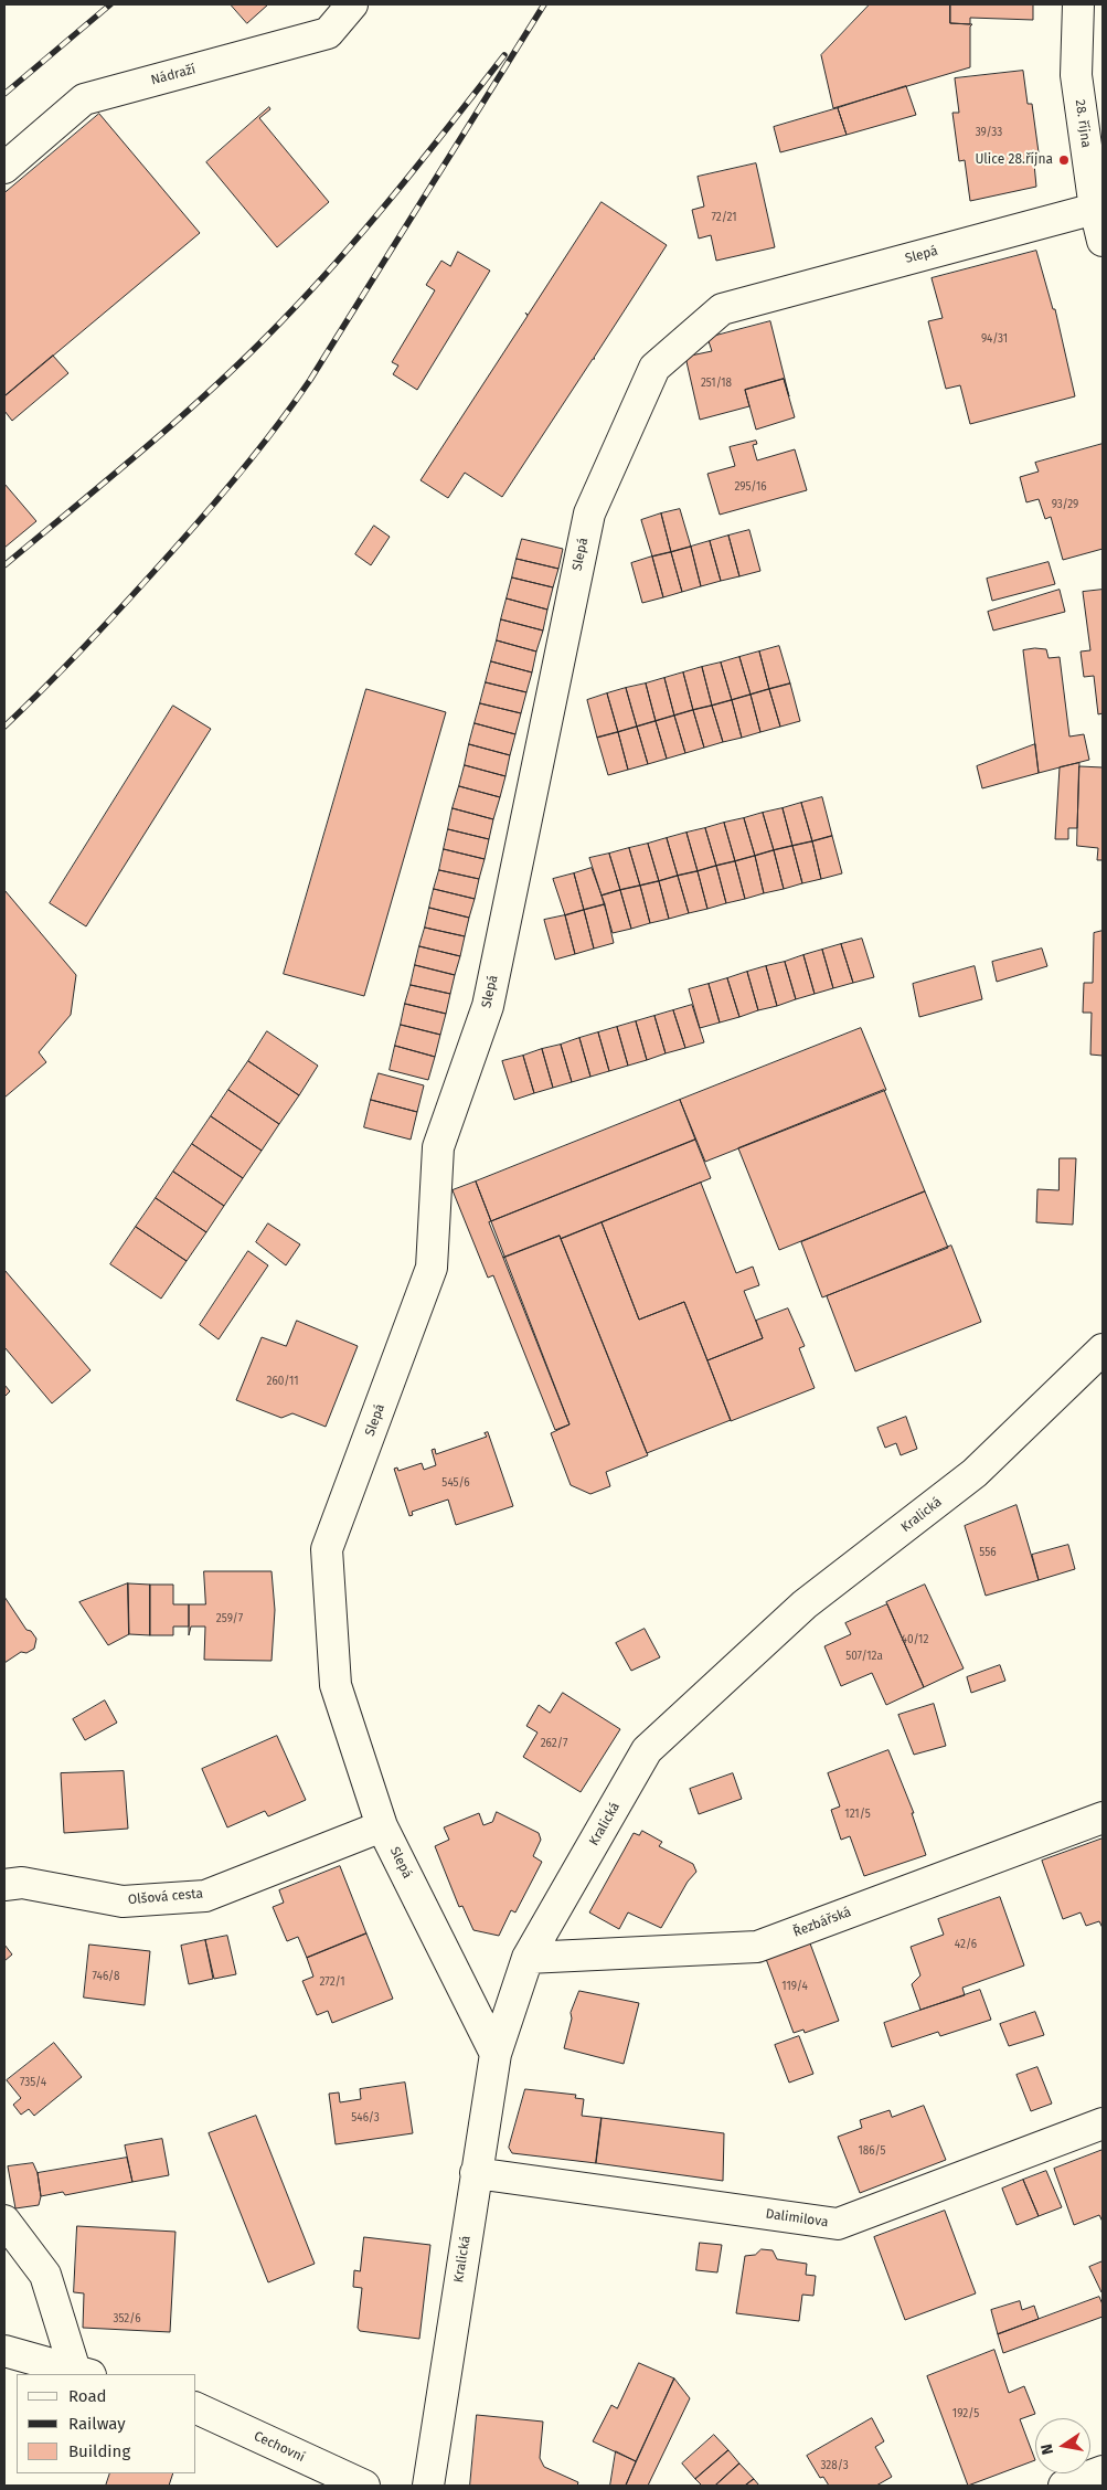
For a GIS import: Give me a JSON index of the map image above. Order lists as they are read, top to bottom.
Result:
{
  "streets": {
    "street": [
      "Nádraží",
      "28. října",
      "Slepá",
      "Kralická",
      "Olšová cesta",
      "Řezbářská",
      "Dalimilova",
      "Cechovní"
    ]
  },
  "crossings": [
    ["28. října", "Slepá"],
    ["Slepá", "Kralická"],
    ["Slepá", "Olšová cesta"],
    ["Kralická", "Řezbářská"],
    ["Kralická", "Dalimilova"]
  ],
  "places": ["Ulice 28.října"],
  "house_numbers": [
    "39/33",
    "72/21",
    "94/31",
    "251/18",
    "295/16",
    "93/29",
    "260/11",
    "545/6",
    "556",
    "259/7",
    "40/12",
    "507/12a",
    "262/7",
    "121/5",
    "42/6",
    "746/8",
    "272/1",
    "119/4",
    "735/4",
    "546/3",
    "186/5",
    "352/6",
    "192/5",
    "328/3"
  ],
  "legend": ["Road", "Railway", "Building"],
  "north": "left"
}
